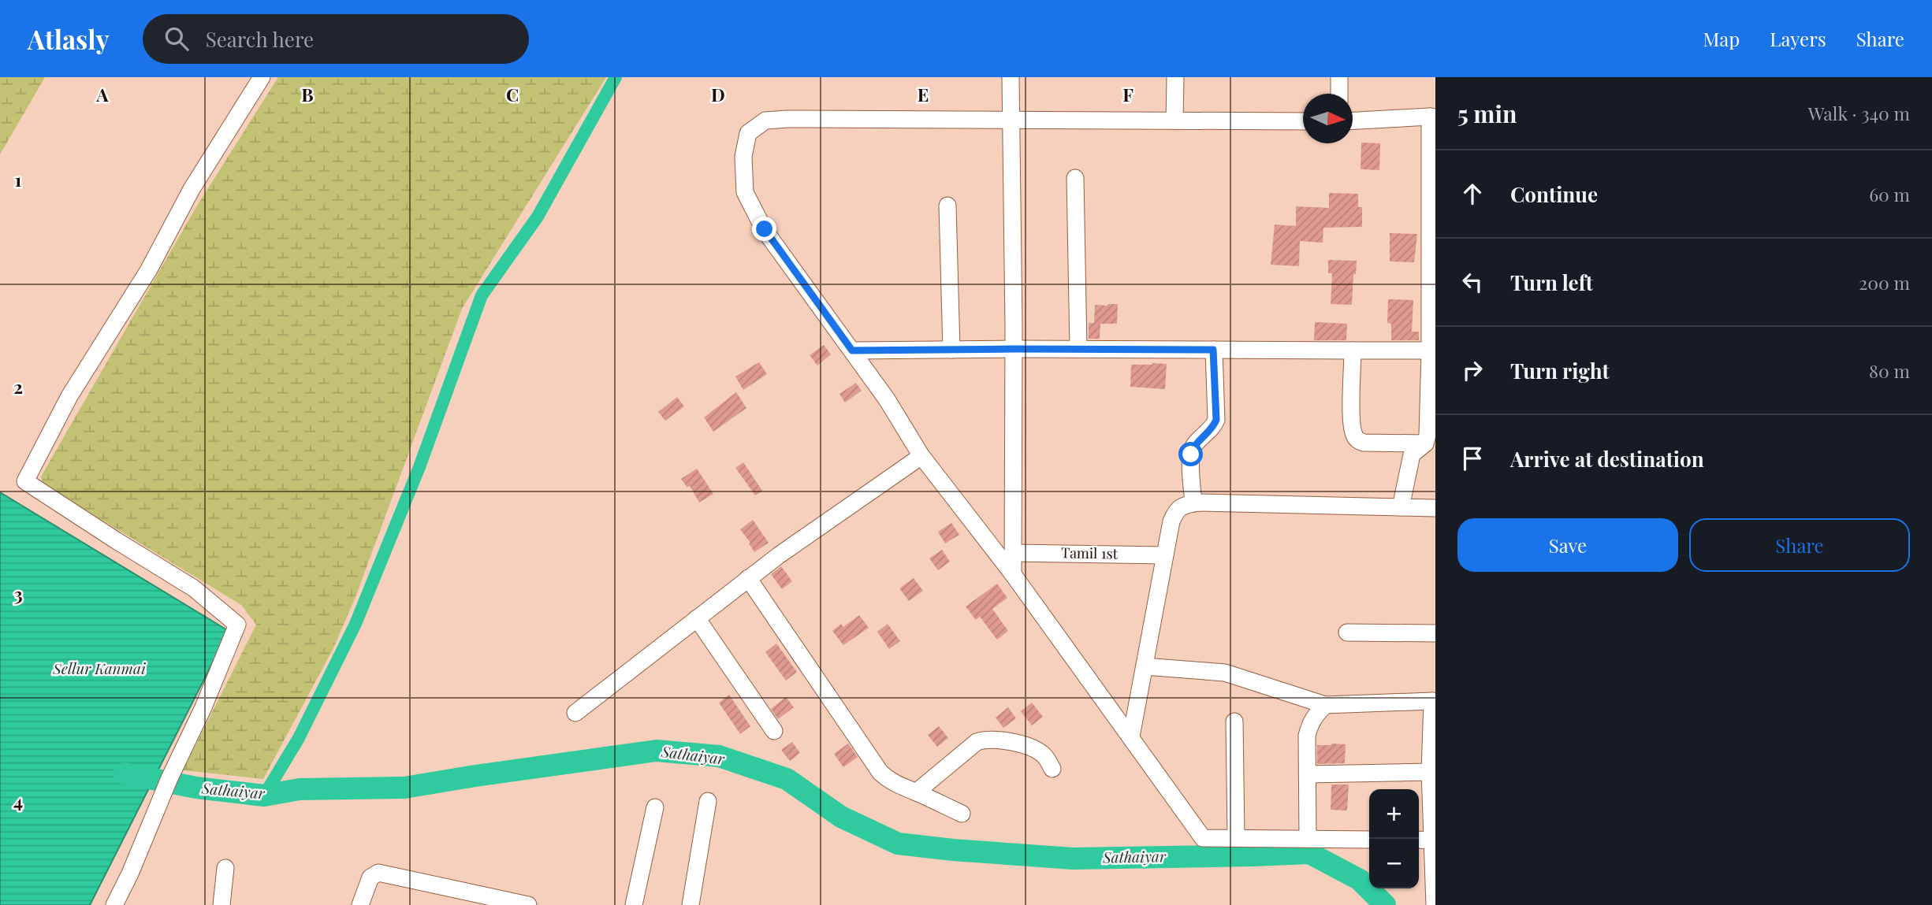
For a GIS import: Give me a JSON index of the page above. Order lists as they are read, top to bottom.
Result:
{
  "streets": {
    "street": ["Tamil 1st"]
  },
  "water": ["Sellur Kanmai", "Sathaiyar"],
  "north": "right",
  "page": {
    "header": "Atlasly",
    "search": "Search here",
    "nav": ["Map", "Layers", "Share"],
    "heading": ["5 min", "Walk · 340 m"],
    "list": [
      ["Continue", "60 m"],
      ["Turn left", "200 m"],
      ["Turn right", "80 m"],
      "Arrive at destination"
    ],
    "buttons": ["Save", "Share"],
    "map_buttons": ["+", "−"]
  },
  "grid": {
    "columns": [
      "A",
      "B",
      "C",
      "D",
      "E",
      "F"
    ],
    "rows": [
      "1",
      "2",
      "3",
      "4"
    ]
  }
}
